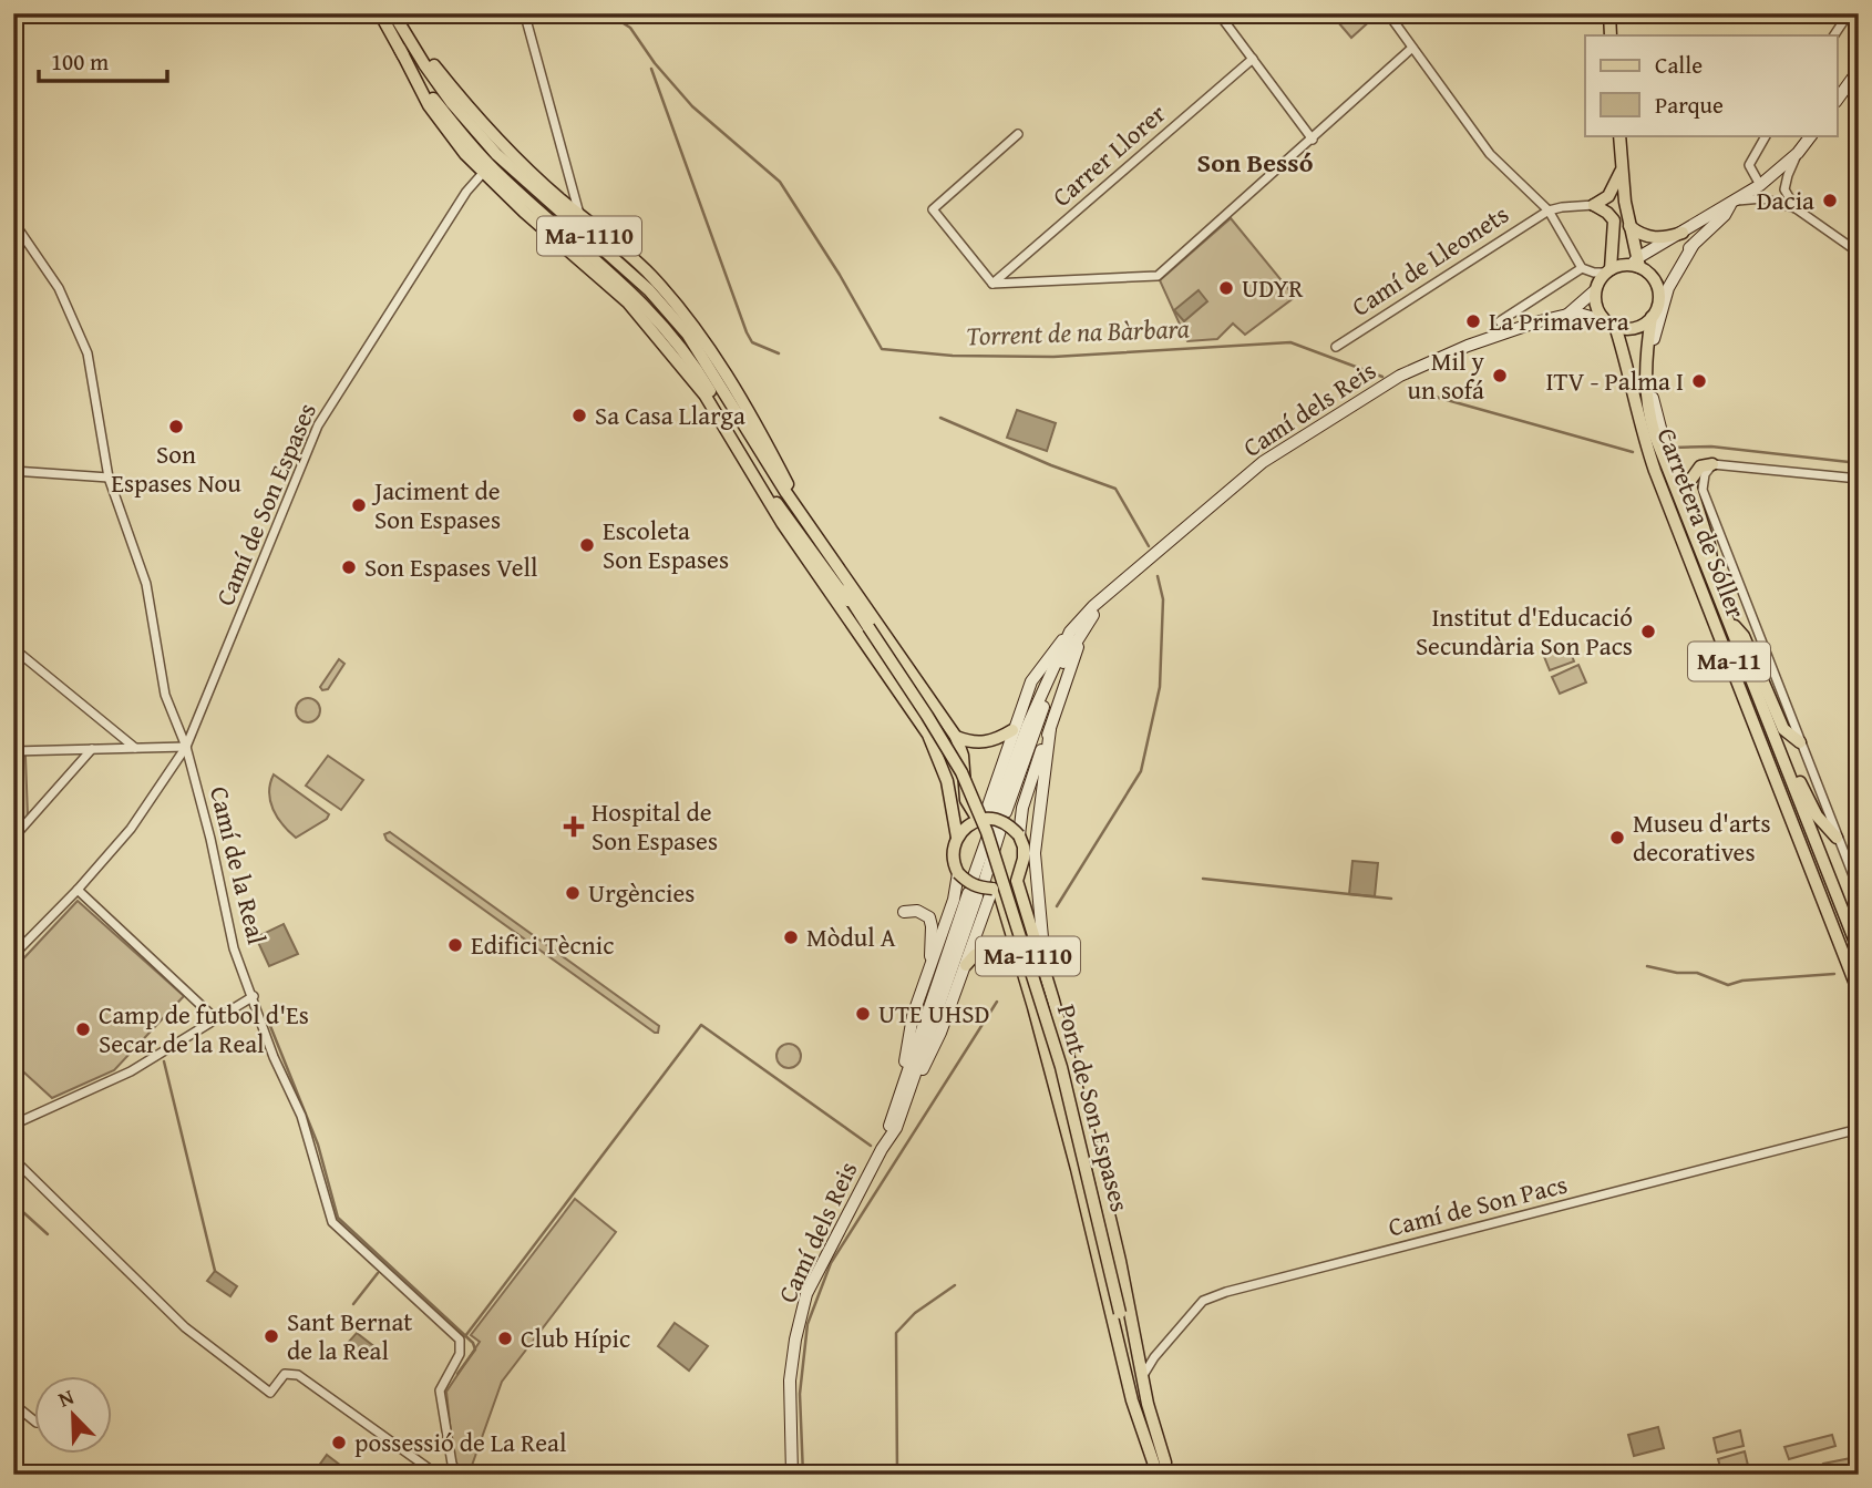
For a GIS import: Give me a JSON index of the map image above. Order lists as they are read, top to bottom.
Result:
{
  "streets": {
    "main road": [
      "Ma-1110",
      "Carretera de Sóller",
      "Ma-11",
      "Pont de Son Espases"
    ],
    "street": [
      "Carrer Llorer",
      "Camí de Lleonets",
      "Camí dels Reis",
      "Camí de Son Espases",
      "Camí de la Real",
      "Camí de Son Pacs"
    ]
  },
  "crossings": [
    ["Ma-1110", "Pont de Son Espases"],
    ["Ma-1110", "Camí de Son Pacs"],
    ["Camí de Son Espases", "Camí de la Real"],
    ["Carretera de Sóller", "Ma-11"]
  ],
  "districts": ["Son Bessó"],
  "water": ["Torrent de na Bàrbara"],
  "places": {
    "other": [
      "Dacia",
      "UDYR",
      "La Primavera",
      "Mil y un sofá",
      "ITV - Palma I",
      "Sa Casa Llarga",
      "Son Espases Nou",
      "Jaciment de Son Espases",
      "Escoleta Son Espases",
      "Son Espases Vell",
      "Institut d'Educació Secundària Son Pacs",
      "Museu d'arts decoratives",
      "Urgències",
      "Mòdul A",
      "Edifici Tècnic",
      "UTE UHSD",
      "Camp de futbol d'Es Secar de la Real",
      "Sant Bernat de la Real",
      "Club Hípic",
      "possessió de La Real"
    ],
    "health": ["Hospital de Son Espases"]
  },
  "legend": ["Calle", "Parque"],
  "scale_bar": "100 m",
  "north": "top left"
}
